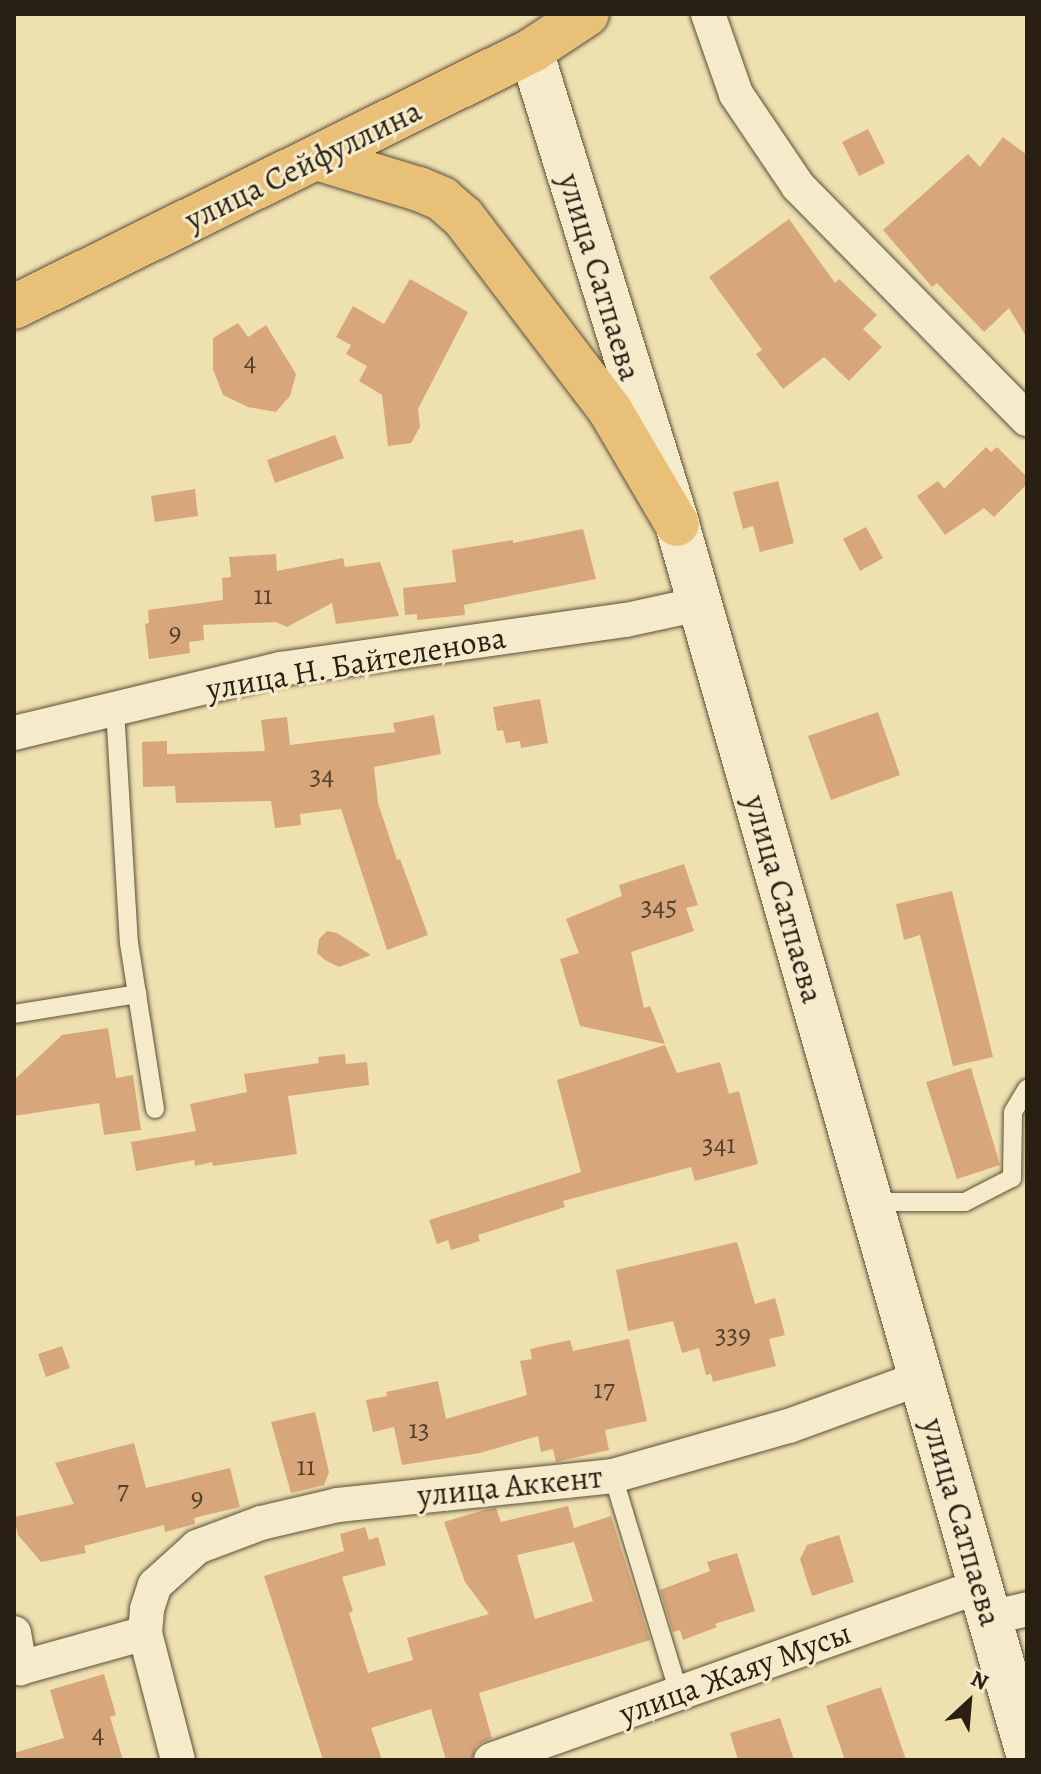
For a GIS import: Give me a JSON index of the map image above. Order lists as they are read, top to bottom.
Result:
{
  "streets": {
    "main road": ["улица Сейфуллина"],
    "street": [
      "улица Сатпаева",
      "улица Н. Байтеленова",
      "улица Аккент",
      "улица Жаяу Мусы"
    ]
  },
  "crossings": [
    ["улица Сейфуллина", "улица Сатпаева"],
    ["улица Сатпаева", "улица Н. Байтеленова"],
    ["улица Сатпаева", "улица Аккент"],
    ["улица Сатпаева", "улица Жаяу Мусы"]
  ],
  "house_numbers": [
    "4",
    "11",
    "9",
    "34",
    "345",
    "341",
    "339",
    "17",
    "13",
    "11",
    "7",
    "9",
    "4"
  ],
  "north": "top right"
}
